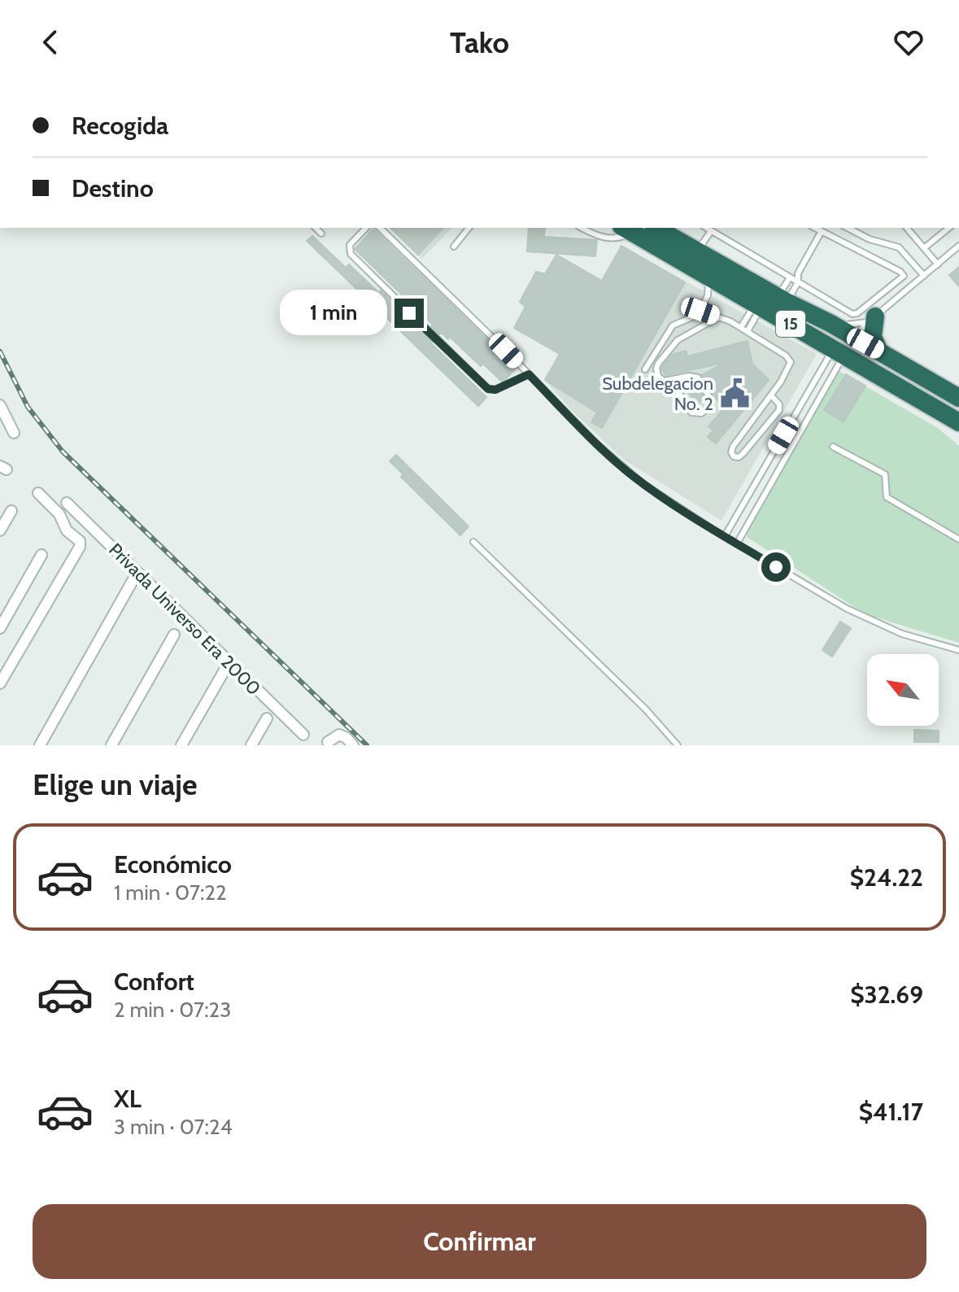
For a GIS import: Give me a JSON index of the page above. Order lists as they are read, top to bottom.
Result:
{
  "streets": {
    "highway": ["15"],
    "street": ["Privada Universo Era 2000"]
  },
  "places": {
    "public building": ["Subdelegacion No. 2"]
  },
  "north": "top left",
  "page": {
    "header": "Tako",
    "banner": ["Recogida", "Destino"],
    "bubble": "1 min",
    "heading": "Elige un viaje",
    "list": [
      {
        "name": "Económico",
        "note": "1 min · 07:22",
        "value": "$24.22"
      },
      {
        "name": "Confort",
        "note": "2 min · 07:23",
        "value": "$32.69"
      },
      {
        "name": "XL",
        "note": "3 min · 07:24",
        "value": "$41.17"
      }
    ],
    "buttons": "Confirmar"
  }
}
